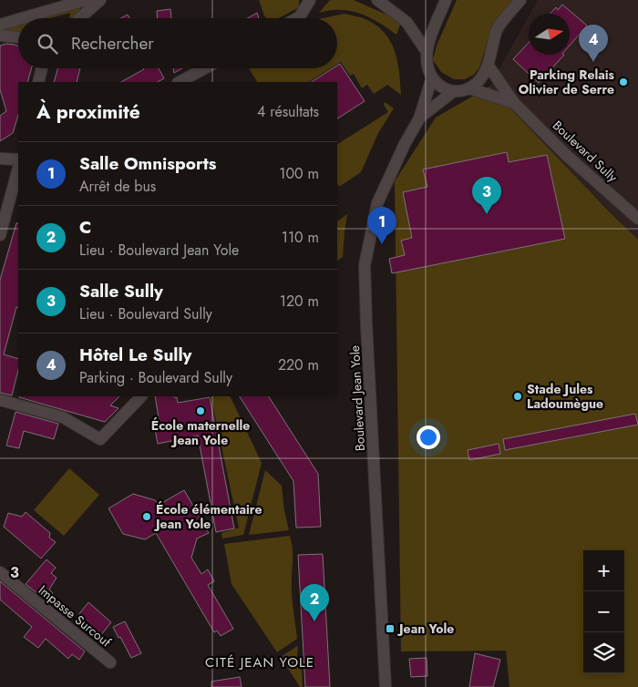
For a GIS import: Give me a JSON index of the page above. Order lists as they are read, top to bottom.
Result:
{
  "streets": {
    "main road": ["Boulevard Sully", "Boulevard Jean Yole", "Impasse Surcouf"]
  },
  "districts": ["CITÉ JEAN YOLE"],
  "places": {
    "other": [
      "Parking Relais Olivier de Serre",
      "Stade Jules Ladoumègue",
      "École maternelle Jean Yole",
      "École élémentaire Jean Yole"
    ],
    "transit": ["Jean Yole"]
  },
  "north": "right",
  "page": {
    "search": "Rechercher",
    "pins": [
      "4",
      "3",
      "1",
      "2"
    ],
    "heading": ["À proximité", "4 résultats"],
    "list": [
      {
        "mark": "1",
        "name": "Salle Omnisports",
        "note": "Arrêt de bus",
        "value": "100 m"
      },
      {
        "mark": "2",
        "name": "C",
        "note": "Lieu · Boulevard Jean Yole",
        "value": "110 m"
      },
      {
        "mark": "3",
        "name": "Salle Sully",
        "note": "Lieu · Boulevard Sully",
        "value": "120 m"
      },
      {
        "mark": "4",
        "name": "Hôtel Le Sully",
        "note": "Parking · Boulevard Sully",
        "value": "220 m"
      }
    ],
    "map_buttons": ["+", "−"]
  },
  "grid": {
    "rows": ["3"]
  }
}
